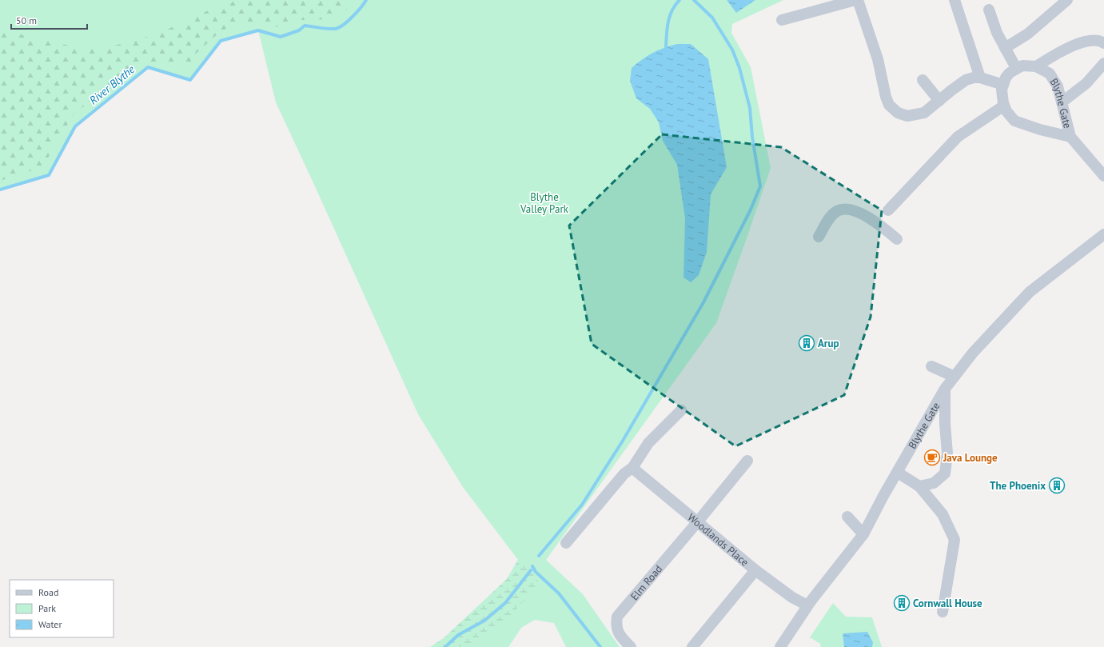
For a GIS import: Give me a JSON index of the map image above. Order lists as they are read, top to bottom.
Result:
{
  "streets": {
    "street": ["Blythe Gate", "Woodlands Place", "Elm Road"]
  },
  "crossings": [
    ["Blythe Gate", "Woodlands Place"],
    ["Woodlands Place", "Elm Road"]
  ],
  "water": ["River Blythe"],
  "parks": ["Blythe Valley Park"],
  "places": {
    "building": ["Arup", "The Phoenix", "Cornwall House"],
    "cafe": ["Java Lounge"]
  },
  "legend": ["Road", "Park", "Water"],
  "scale_bar": "50 m"
}
